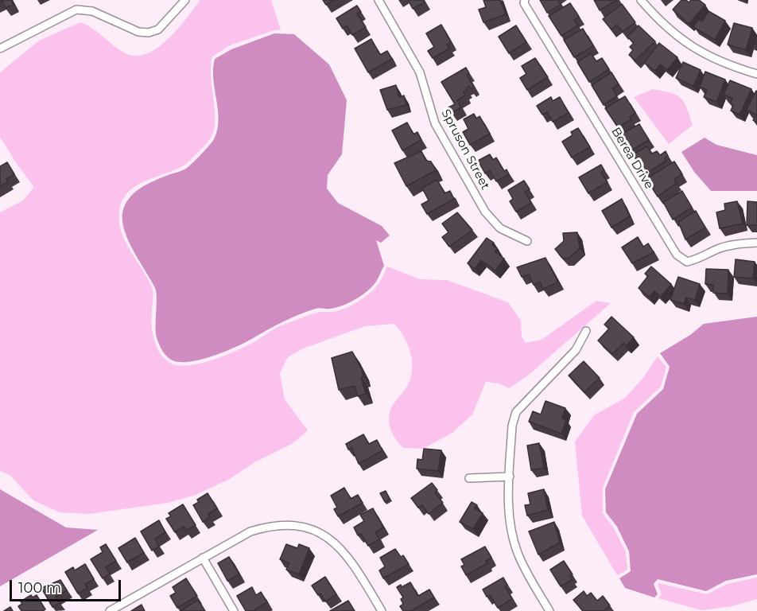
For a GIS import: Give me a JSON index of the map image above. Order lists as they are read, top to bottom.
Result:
{
  "streets": {
    "street": ["Spruson Street", "Berea Drive"]
  },
  "scale_bar": "100 m"
}
